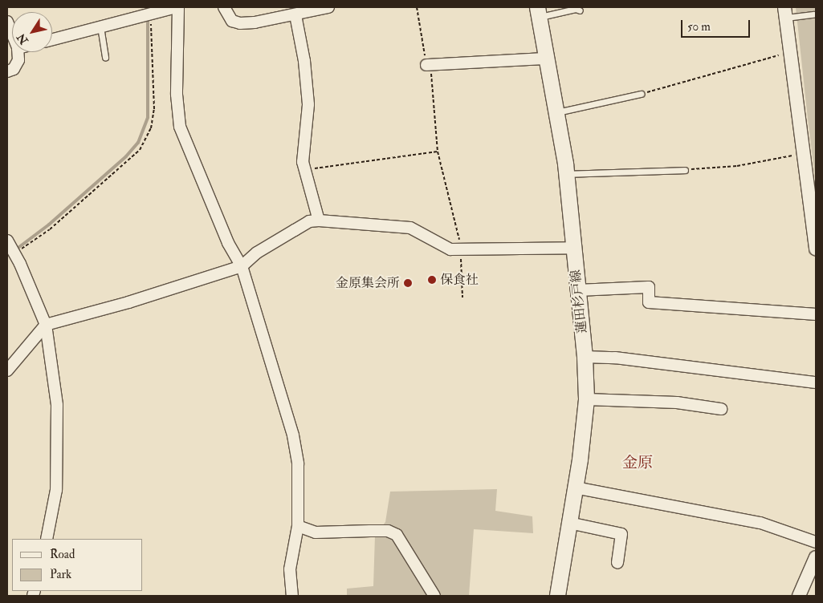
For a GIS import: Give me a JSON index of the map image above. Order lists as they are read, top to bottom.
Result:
{
  "streets": {
    "main road": ["蓮田杉戸線"]
  },
  "districts": ["金原"],
  "places": ["保食社", "金原集会所"],
  "legend": ["Road", "Park"],
  "scale_bar": "50 m",
  "north": "bottom left"
}
